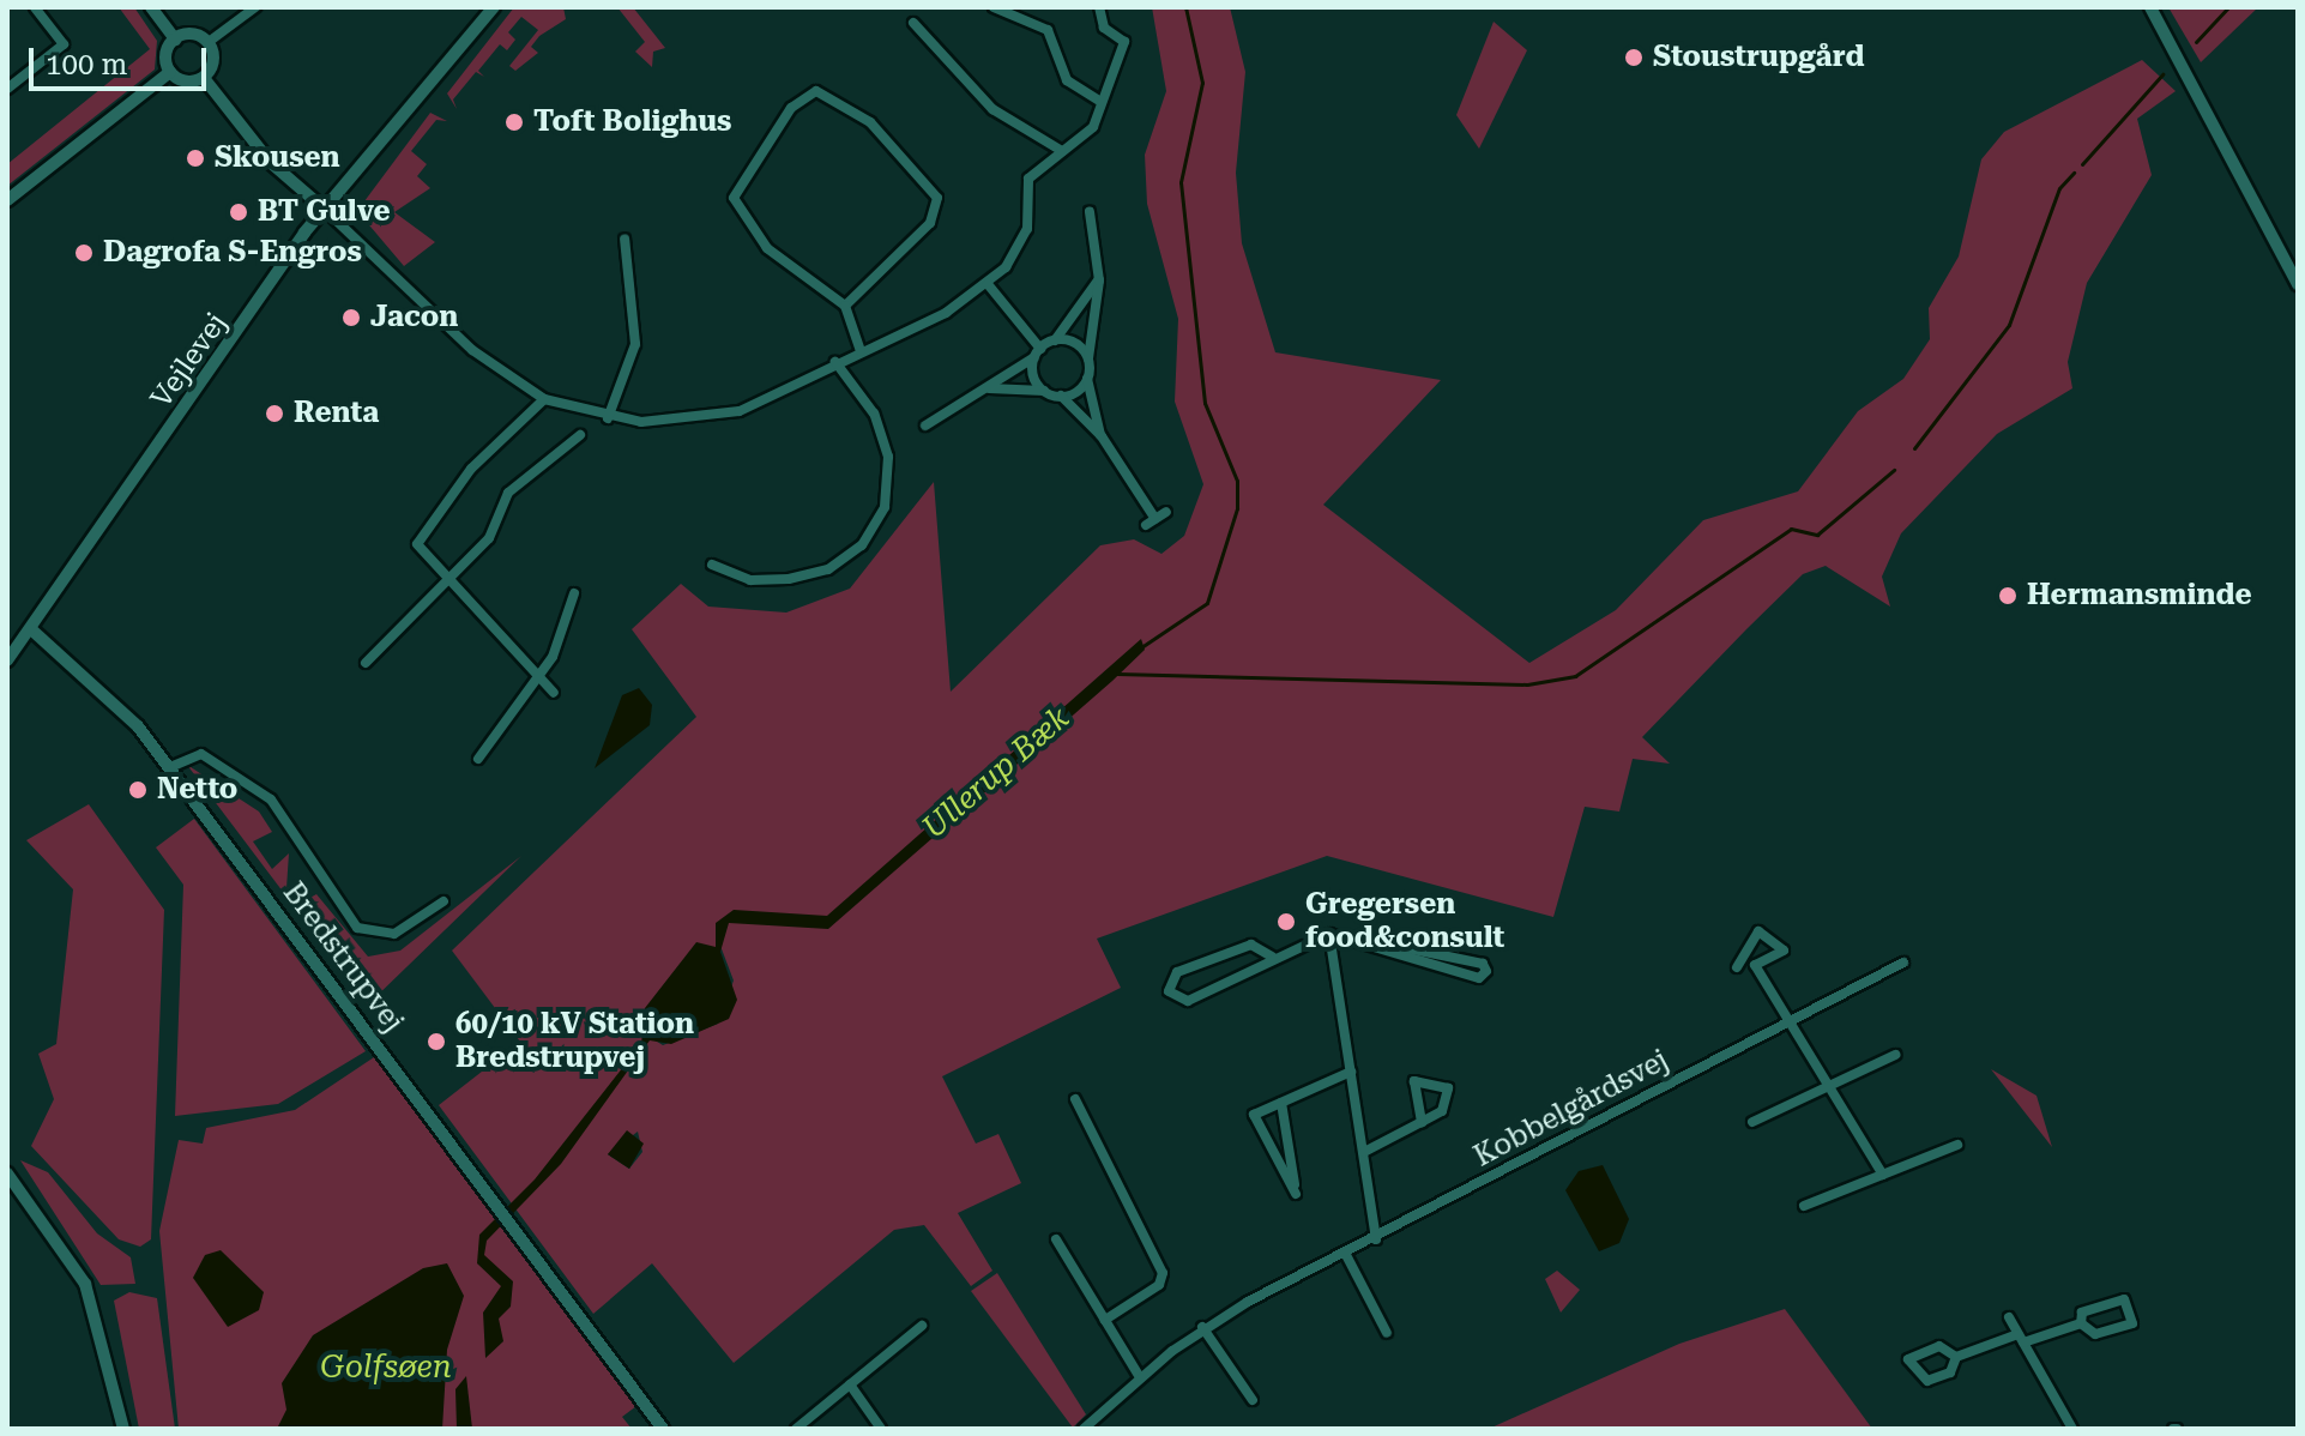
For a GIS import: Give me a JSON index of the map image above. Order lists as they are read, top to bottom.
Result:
{
  "streets": {
    "street": ["Vejlevej", "Bredstrupvej", "Kobbelgårdsvej"]
  },
  "crossings": [
    ["Vejlevej", "Bredstrupvej"]
  ],
  "water": ["Ullerup Bæk", "Golfsøen"],
  "places": [
    "Stoustrupgård",
    "Toft Bolighus",
    "Skousen",
    "BT Gulve",
    "Dagrofa S-Engros",
    "Jacon",
    "Renta",
    "Hermansminde",
    "Netto",
    "Gregersen food&consult",
    "60/10 kV Station Bredstrupvej"
  ],
  "scale_bar": "100 m"
}
